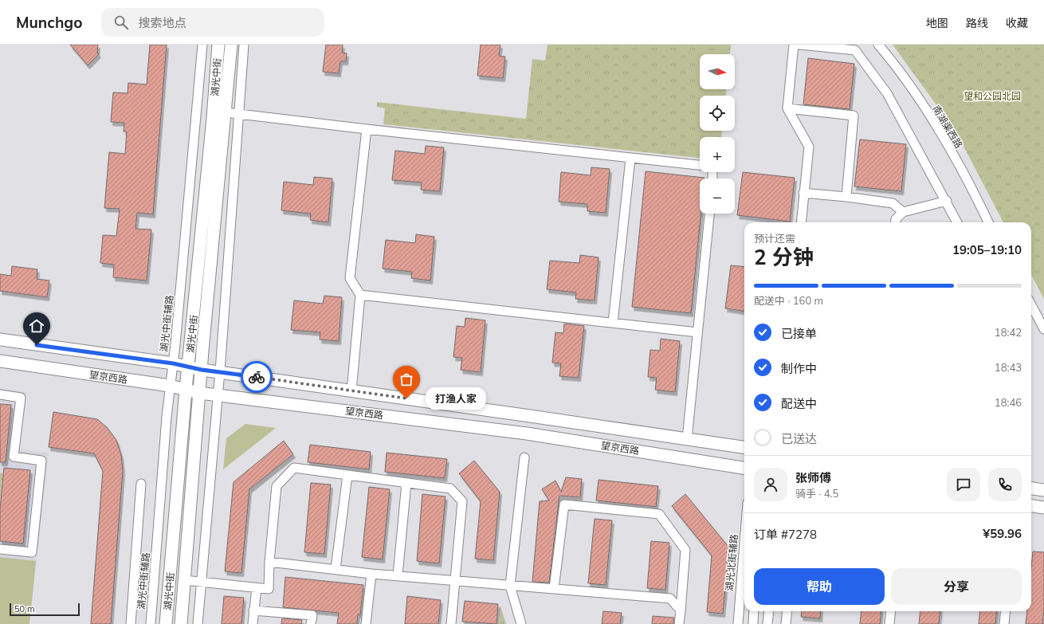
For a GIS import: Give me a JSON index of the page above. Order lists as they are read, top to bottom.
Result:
{
  "streets": {
    "main road": ["湖光中街", "望京西路"],
    "street": ["南湖渠西路", "湖光中街辅路", "湖光北街辅路"]
  },
  "crossings": [
    ["湖光中街", "望京西路"],
    ["湖光中街辅路", "望京西路"]
  ],
  "parks": ["望和公园北园"],
  "places": ["打渔人家"],
  "scale_bar": "50 m",
  "north": "right",
  "page": {
    "header": "Munchgo",
    "search": "搜索地点",
    "nav": ["地图", "路线", "收藏"],
    "map_buttons": ["+", "−"],
    "heading": ["2 分钟", "预计还需", "19:05–19:10"],
    "panel": [
      "张师傅",
      "骑手 · 4.5",
      "订单 #7278",
      "¥59.96"
    ],
    "bar": "配送中 · 160 m",
    "list": [
      ["已接单", "18:42"],
      ["制作中", "18:43"],
      ["配送中", "18:46"],
      "已送达"
    ],
    "bubble": "打渔人家",
    "buttons": ["帮助", "分享"],
    "scale": "50 m"
  }
}
